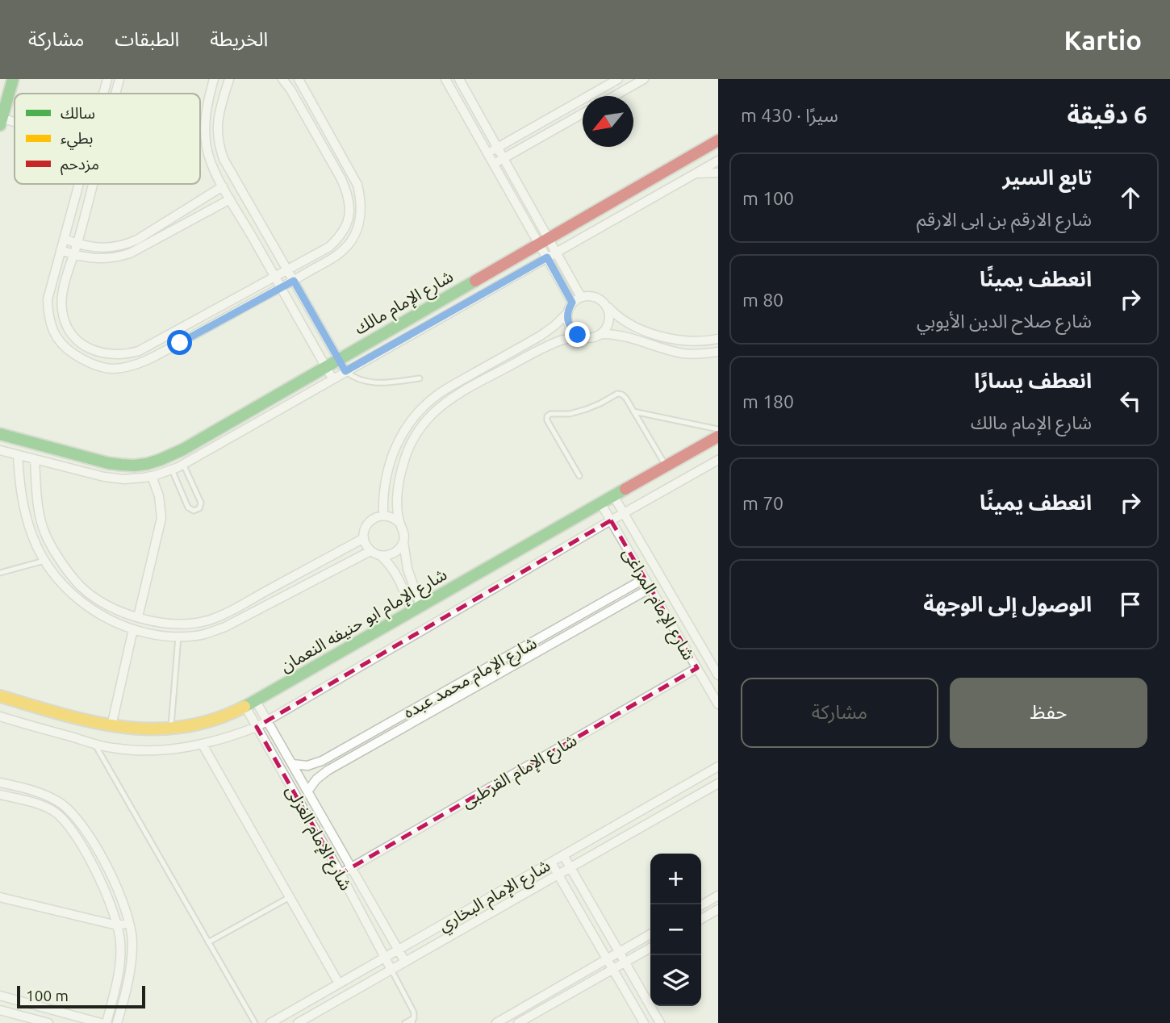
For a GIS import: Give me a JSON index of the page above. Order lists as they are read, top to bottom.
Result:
{
  "streets": {
    "street": [
      "شارع الإمام مالك",
      "شارع الإمام المراغى",
      "شارع الإمام ابو حنيفه النعمان",
      "شارع الإمام محمد عبده",
      "شارع الإمام القرطبى",
      "شارع الإمام الغزلى",
      "شارع الإمام البخاري"
    ]
  },
  "crossings": [
    ["شارع الإمام المراغى", "شارع الإمام ابو حنيفه النعمان"],
    ["شارع الإمام المراغى", "شارع الإمام محمد عبده"],
    ["شارع الإمام المراغى", "شارع الإمام القرطبى"],
    ["شارع الإمام ابو حنيفه النعمان", "شارع الإمام الغزلى"],
    ["شارع الإمام محمد عبده", "شارع الإمام الغزلى"],
    ["شارع الإمام القرطبى", "شارع الإمام الغزلى"],
    ["شارع الإمام الغزلى", "شارع الإمام البخاري"]
  ],
  "legend": ["سالك", "بطيء", "مزدحم"],
  "scale_bar": "100 m",
  "north": "bottom left",
  "page": {
    "header": "Kartio",
    "nav": ["الخريطة", "الطبقات", "مشاركة"],
    "heading": ["6 دقيقة", "سيرًا · 430 m"],
    "list": [
      ["تابع السير", "شارع الارقم بن ابى الارقم", "100 m"],
      ["انعطف يمينًا", "شارع صلاح الدين الأيوبي", "80 m"],
      ["انعطف يسارًا", "شارع الإمام مالك", "180 m"],
      ["انعطف يمينًا", "70 m"],
      "الوصول إلى الوجهة"
    ],
    "buttons": ["حفظ", "مشاركة"],
    "map_buttons": ["+", "−"],
    "scale": "100 m"
  }
}
